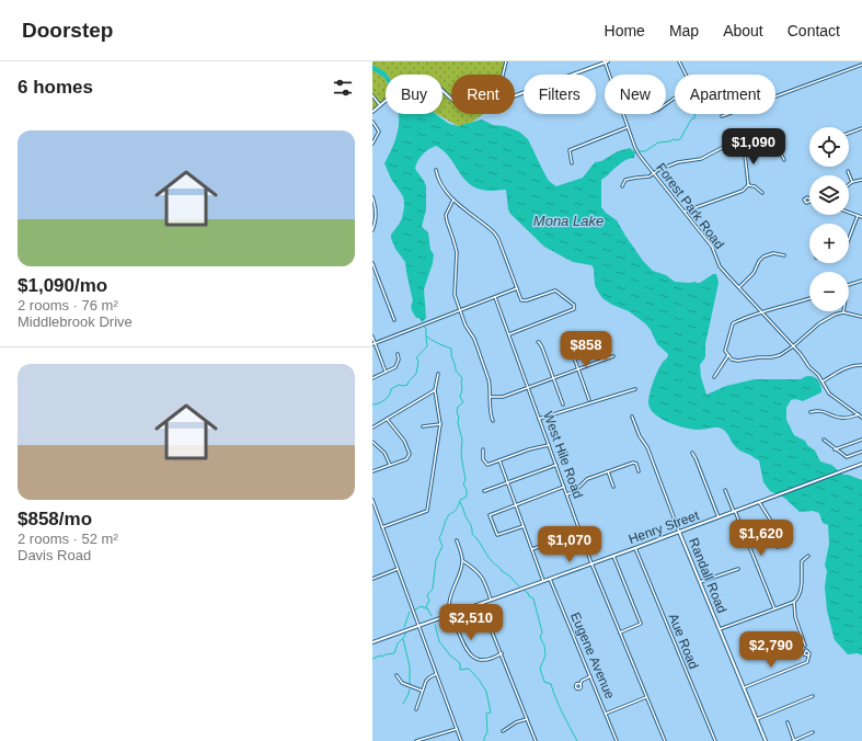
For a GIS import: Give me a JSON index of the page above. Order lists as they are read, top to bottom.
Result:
{
  "streets": {
    "street": [
      "Forest Park Road",
      "West Hile Road",
      "Henry Street",
      "Randall Road",
      "Aue Road",
      "Eugene Avenue"
    ]
  },
  "crossings": [
    ["West Hile Road", "Henry Street"],
    ["Henry Street", "Randall Road"],
    ["Henry Street", "Aue Road"],
    ["Henry Street", "Eugene Avenue"]
  ],
  "water": ["Mona Lake"],
  "page": {
    "header": "Doorstep",
    "nav": [
      "Home",
      "Map",
      "About",
      "Contact"
    ],
    "heading": "6 homes",
    "chip": [
      "Buy",
      "Rent",
      "Filters",
      "New",
      "Apartment"
    ],
    "list": [
      {
        "name": "$1,090/mo",
        "note": "2 rooms · 76 m² · Middlebrook Drive"
      },
      {
        "name": "$858/mo",
        "note": "2 rooms · 52 m² · Davis Road"
      }
    ],
    "map_buttons": ["+", "−"],
    "price": [
      "$1,090",
      "$858",
      "$1,620",
      "$1,070",
      "$2,510",
      "$2,790"
    ]
  }
}
